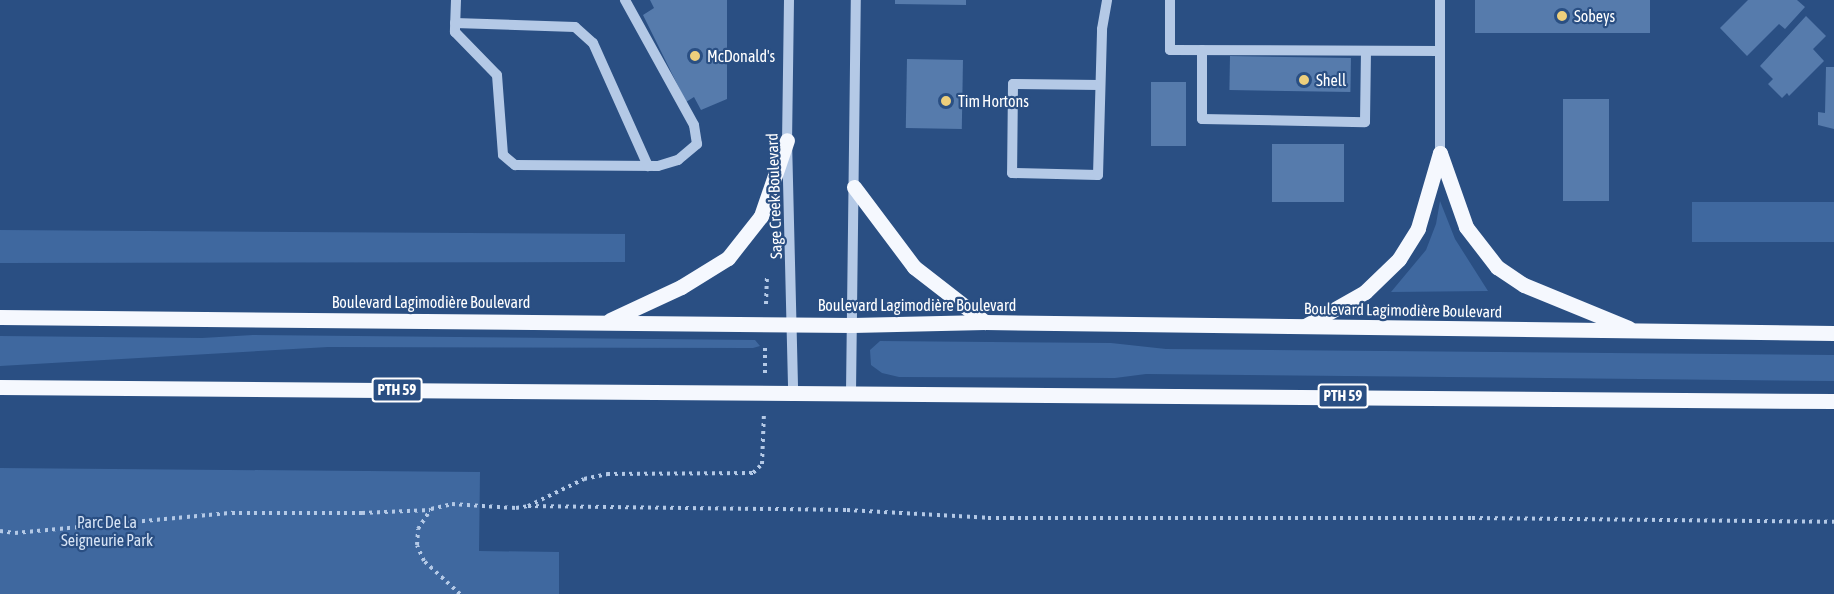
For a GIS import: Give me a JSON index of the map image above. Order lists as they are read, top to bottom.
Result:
{
  "streets": {
    "main road": ["Boulevard Lagimodière Boulevard", "PTH 59"],
    "street": ["Sage Creek Boulevard"]
  },
  "crossings": [
    ["Sage Creek Boulevard", "Boulevard Lagimodière Boulevard"],
    ["Sage Creek Boulevard", "PTH 59"]
  ],
  "parks": ["Parc De La Seigneurie Park"],
  "places": [
    "Sobeys",
    "McDonald's",
    "Shell",
    "Tim Hortons"
  ]
}
